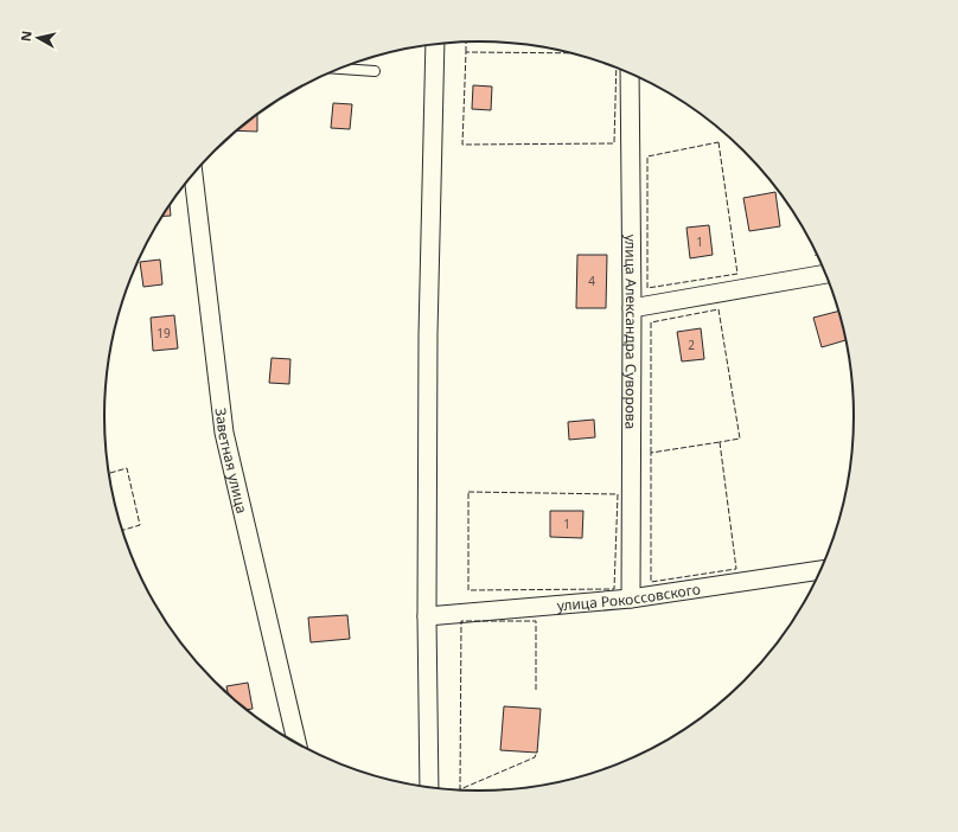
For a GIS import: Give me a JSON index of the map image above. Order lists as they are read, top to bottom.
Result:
{
  "streets": {
    "street": ["улица Александра Суворова", "Заветная улица", "улица Рокоссовского"]
  },
  "crossings": [
    ["улица Александра Суворова", "улица Рокоссовского"]
  ],
  "house_numbers": [
    "1",
    "4",
    "19",
    "2",
    "1"
  ],
  "north": "left"
}
